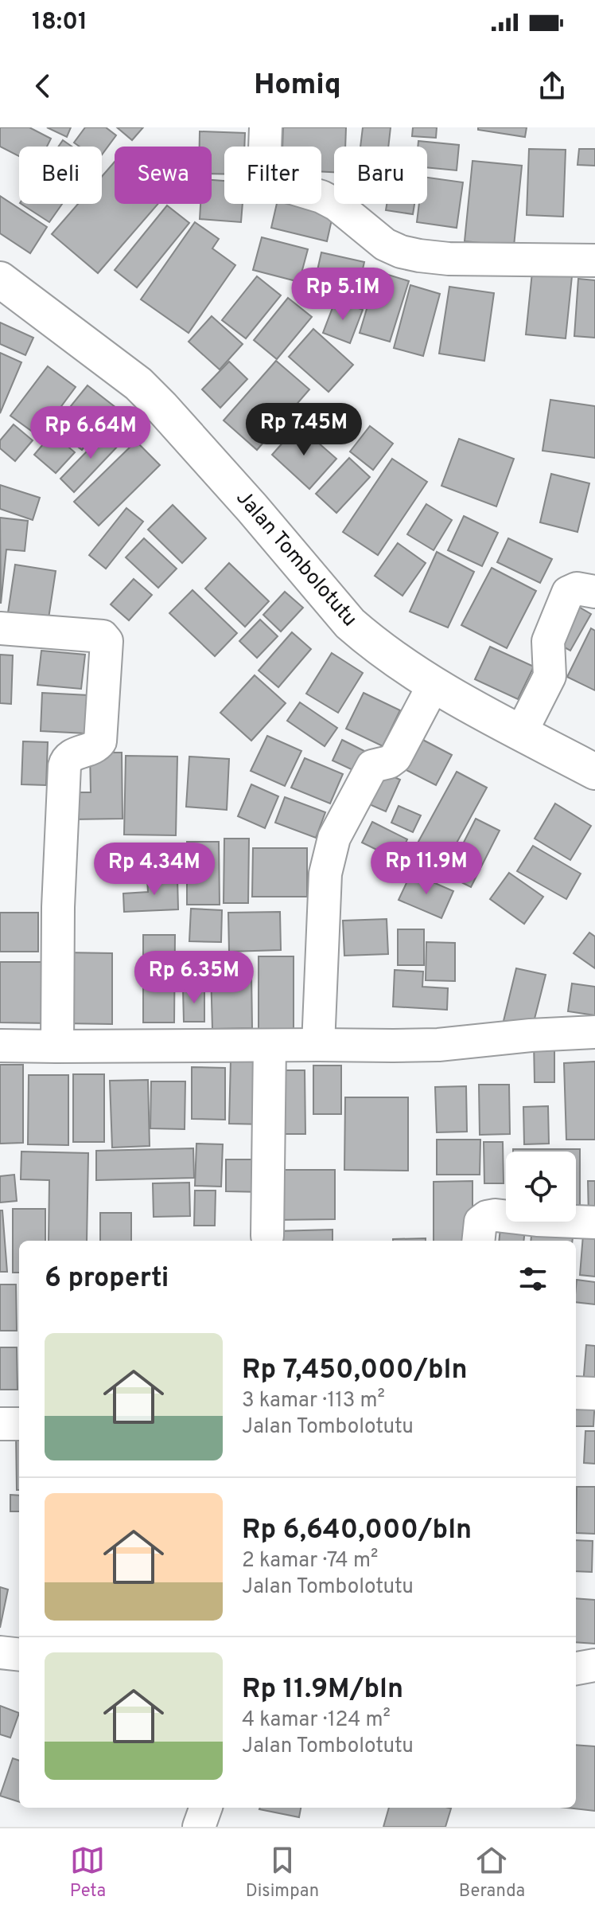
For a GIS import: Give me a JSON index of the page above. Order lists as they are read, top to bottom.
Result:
{
  "streets": {
    "street": ["Jalan Tombolotutu"]
  },
  "page": {
    "status": "18:01",
    "header": "Homiq",
    "chip": [
      "Beli",
      "Sewa",
      "Filter",
      "Baru"
    ],
    "price": [
      "Rp 5.1M",
      "Rp 7.45M",
      "Rp 6.64M",
      "Rp 11.9M",
      "Rp 4.34M",
      "Rp 6.35M"
    ],
    "heading": "6 properti",
    "list": [
      {
        "name": "Rp 7,450,000/bln",
        "note": "3 kamar · 113 m² · Jalan Tombolotutu"
      },
      {
        "name": "Rp 6,640,000/bln",
        "note": "2 kamar · 74 m² · Jalan Tombolotutu"
      },
      {
        "name": "Rp 11.9M/bln",
        "note": "4 kamar · 124 m² · Jalan Tombolotutu"
      }
    ],
    "tabs": ["Peta", "Disimpan", "Beranda"]
  }
}
